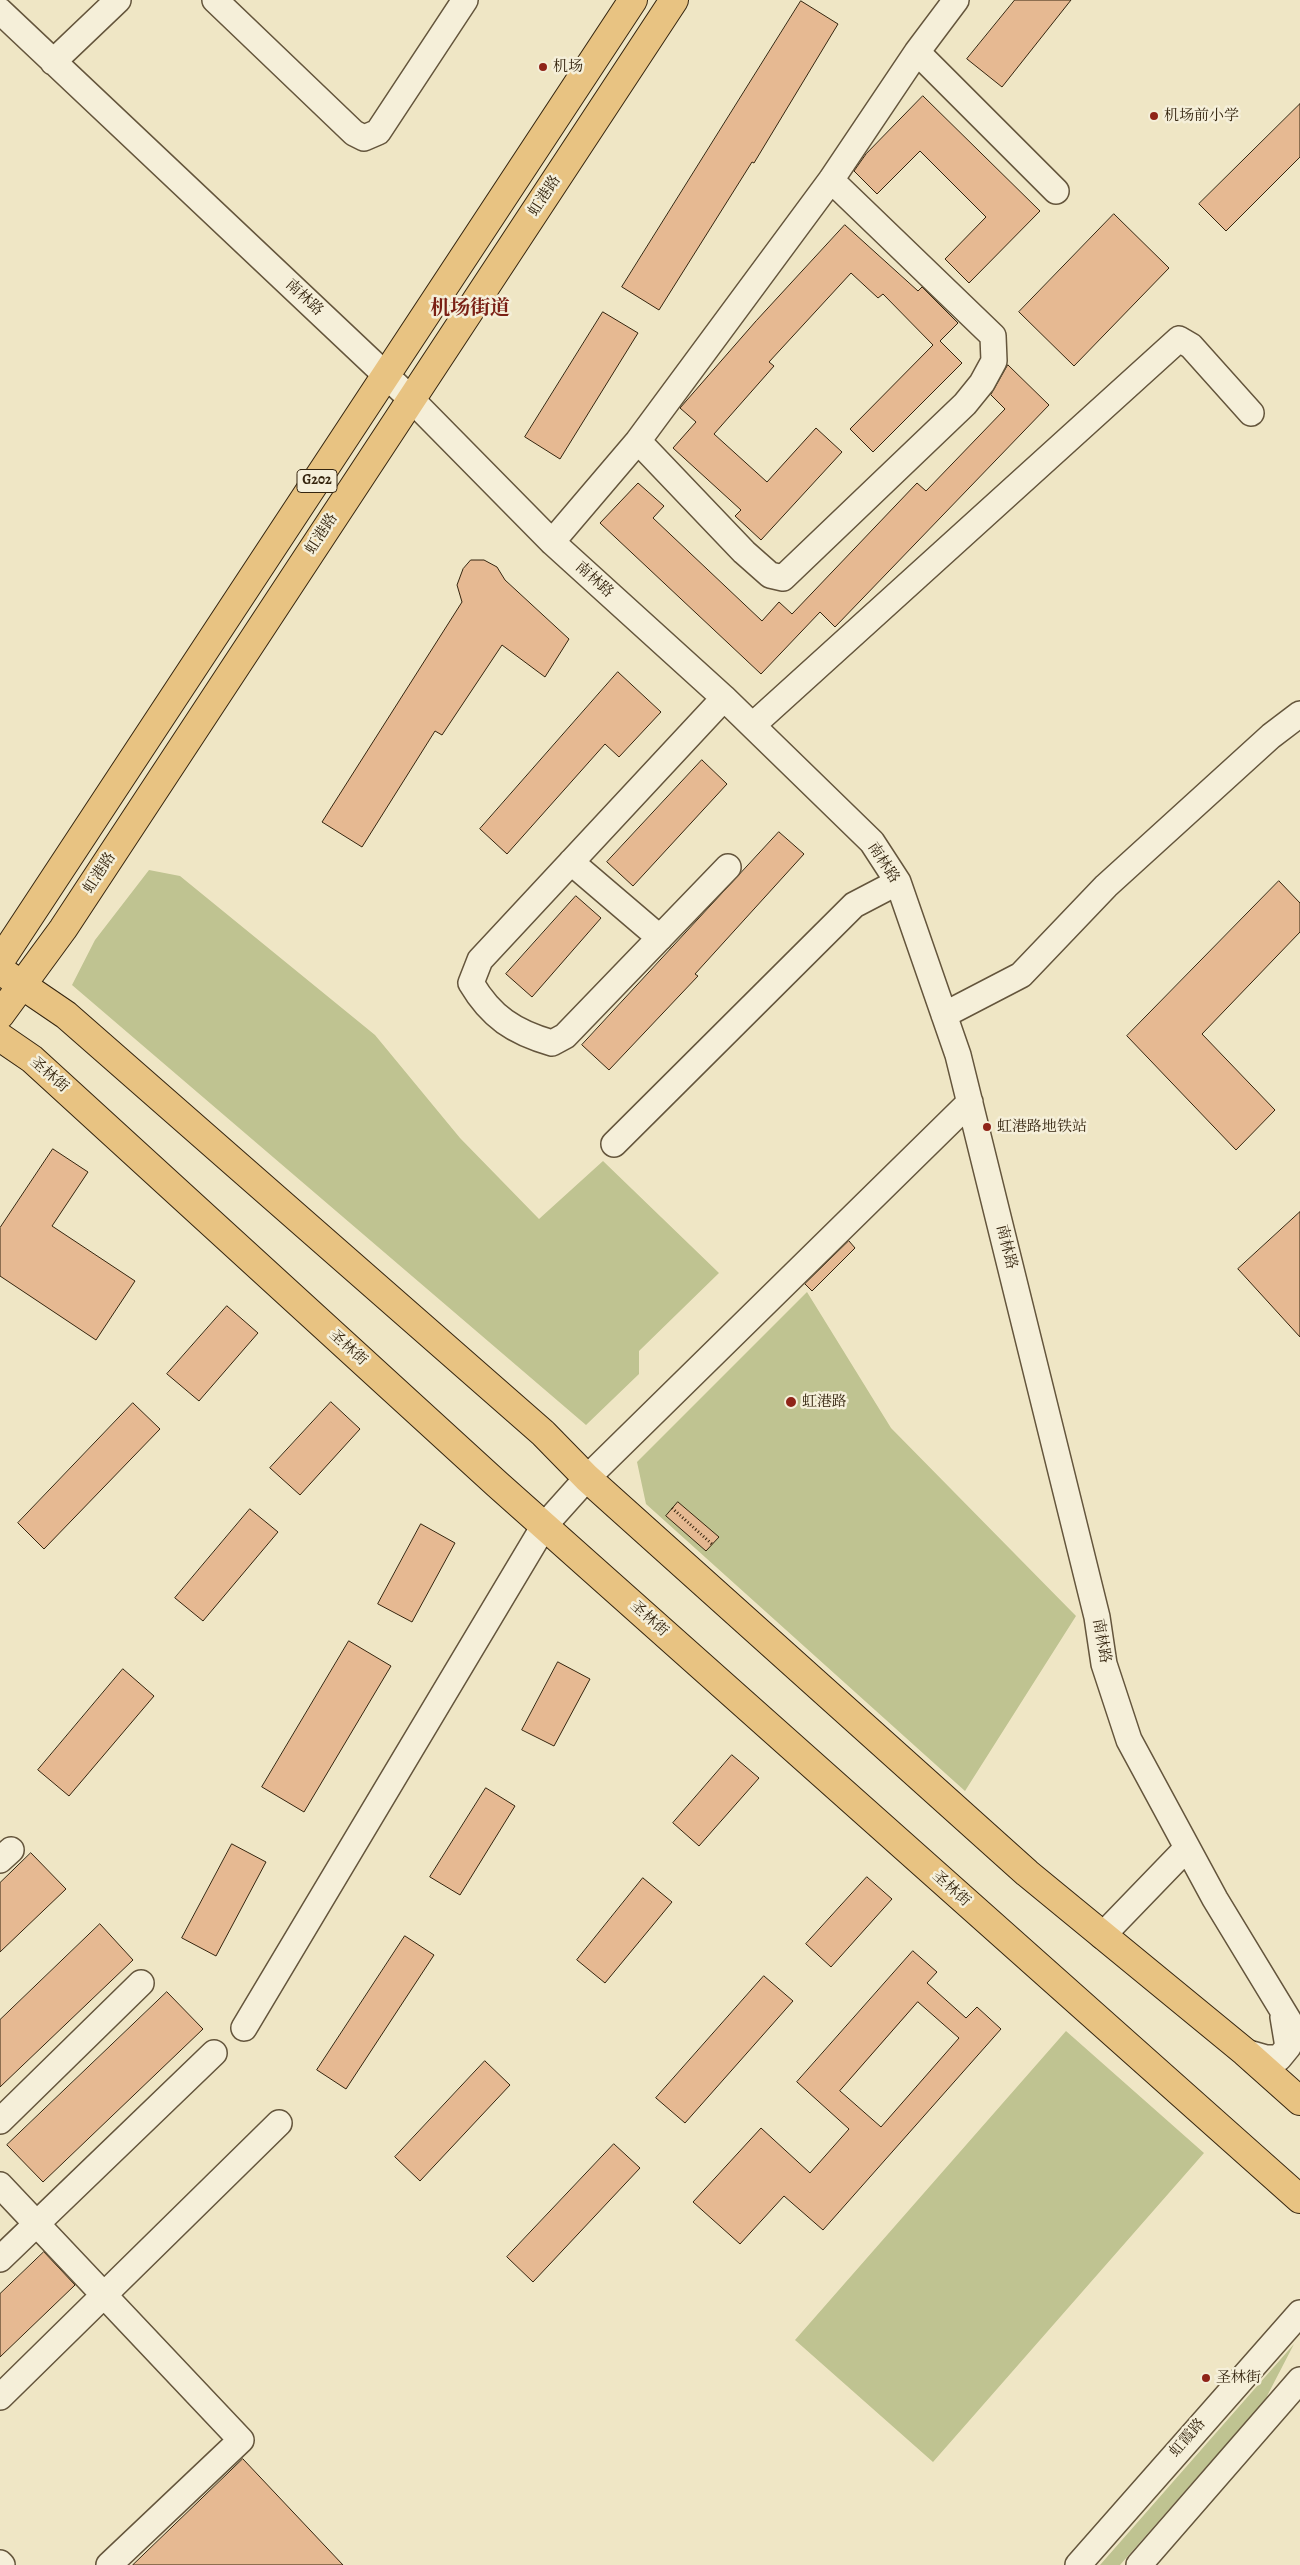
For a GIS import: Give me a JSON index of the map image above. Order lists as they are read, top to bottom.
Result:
{
  "streets": {
    "highway": ["虹港路", "G202", "圣林街"],
    "street": ["南林路", "虹霞路"]
  },
  "crossings": [
    ["虹港路", "南林路"],
    ["南林路", "G202"]
  ],
  "districts": ["机场街道"],
  "places": [
    "机场",
    "机场前小学",
    "虹港路地铁站",
    "虹港路",
    "圣林街"
  ]
}
